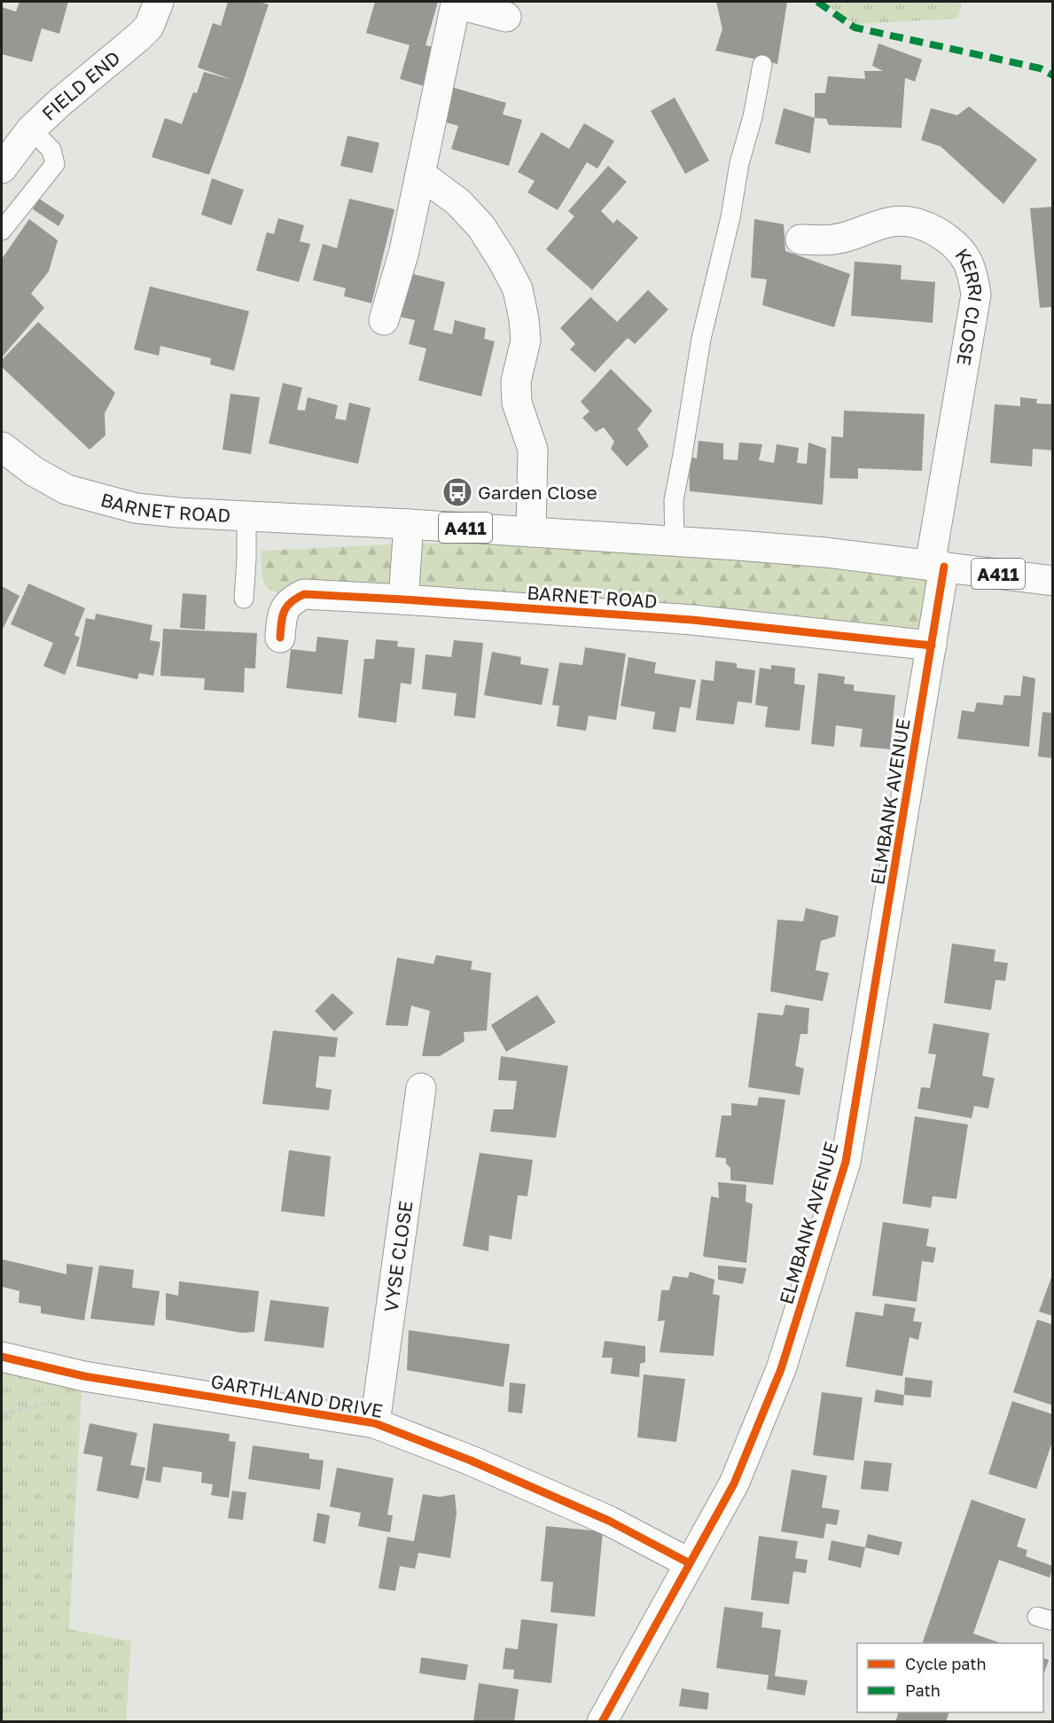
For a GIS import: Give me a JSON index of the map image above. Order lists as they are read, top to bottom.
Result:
{
  "streets": {
    "street": [
      "FIELD END",
      "KERRI CLOSE",
      "BARNET ROAD",
      "A411",
      "ELMBANK AVENUE",
      "VYSE CLOSE",
      "GARTHLAND DRIVE"
    ]
  },
  "crossings": [
    ["KERRI CLOSE", "BARNET ROAD"],
    ["KERRI CLOSE", "ELMBANK AVENUE"],
    ["BARNET ROAD", "ELMBANK AVENUE"],
    ["ELMBANK AVENUE", "GARTHLAND DRIVE"],
    ["VYSE CLOSE", "GARTHLAND DRIVE"]
  ],
  "places": {
    "bus stop": ["Garden Close"]
  },
  "legend": ["Cycle path", "Path"]
}
